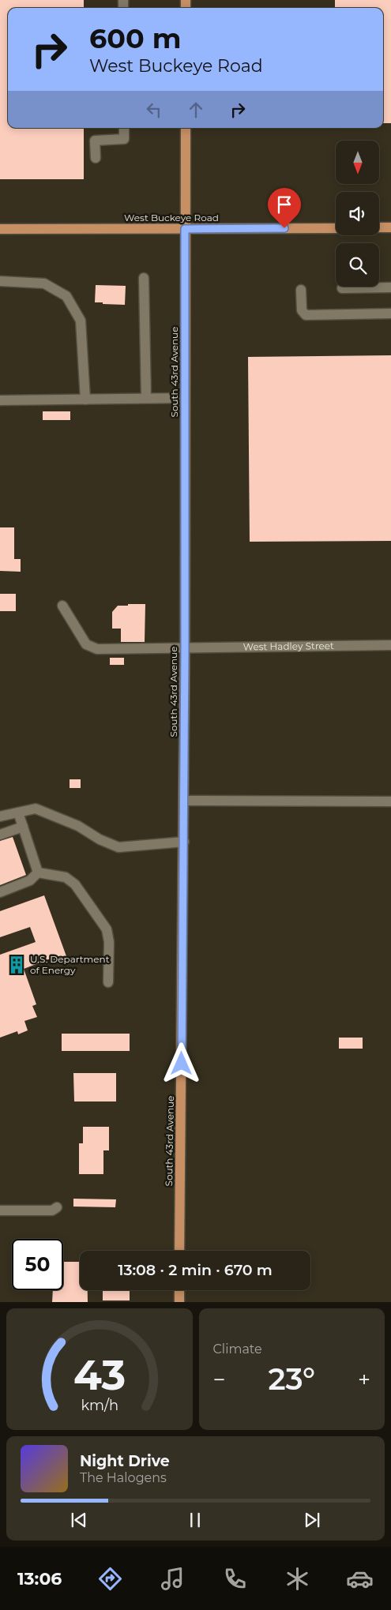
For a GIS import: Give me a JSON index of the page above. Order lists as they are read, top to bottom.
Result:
{
  "streets": {
    "main road": ["West Buckeye Road", "South 43rd Avenue"],
    "street": ["West Hadley Street"]
  },
  "crossings": [
    ["West Buckeye Road", "South 43rd Avenue"],
    ["South 43rd Avenue", "West Hadley Street"]
  ],
  "places": {
    "building": ["U.S. Department of Energy"]
  },
  "north": "bottom",
  "page": {
    "turn": ["600 m", "West Buckeye Road"],
    "limit": "50",
    "trip": "13:08 · 2 min · 670 m",
    "tile": "Climate",
    "heat": ["−", "23°", "+"],
    "song": ["Night Drive", "The Halogens"],
    "tabs": "13:06",
    "gauge": ["43", "km/h"]
  }
}
